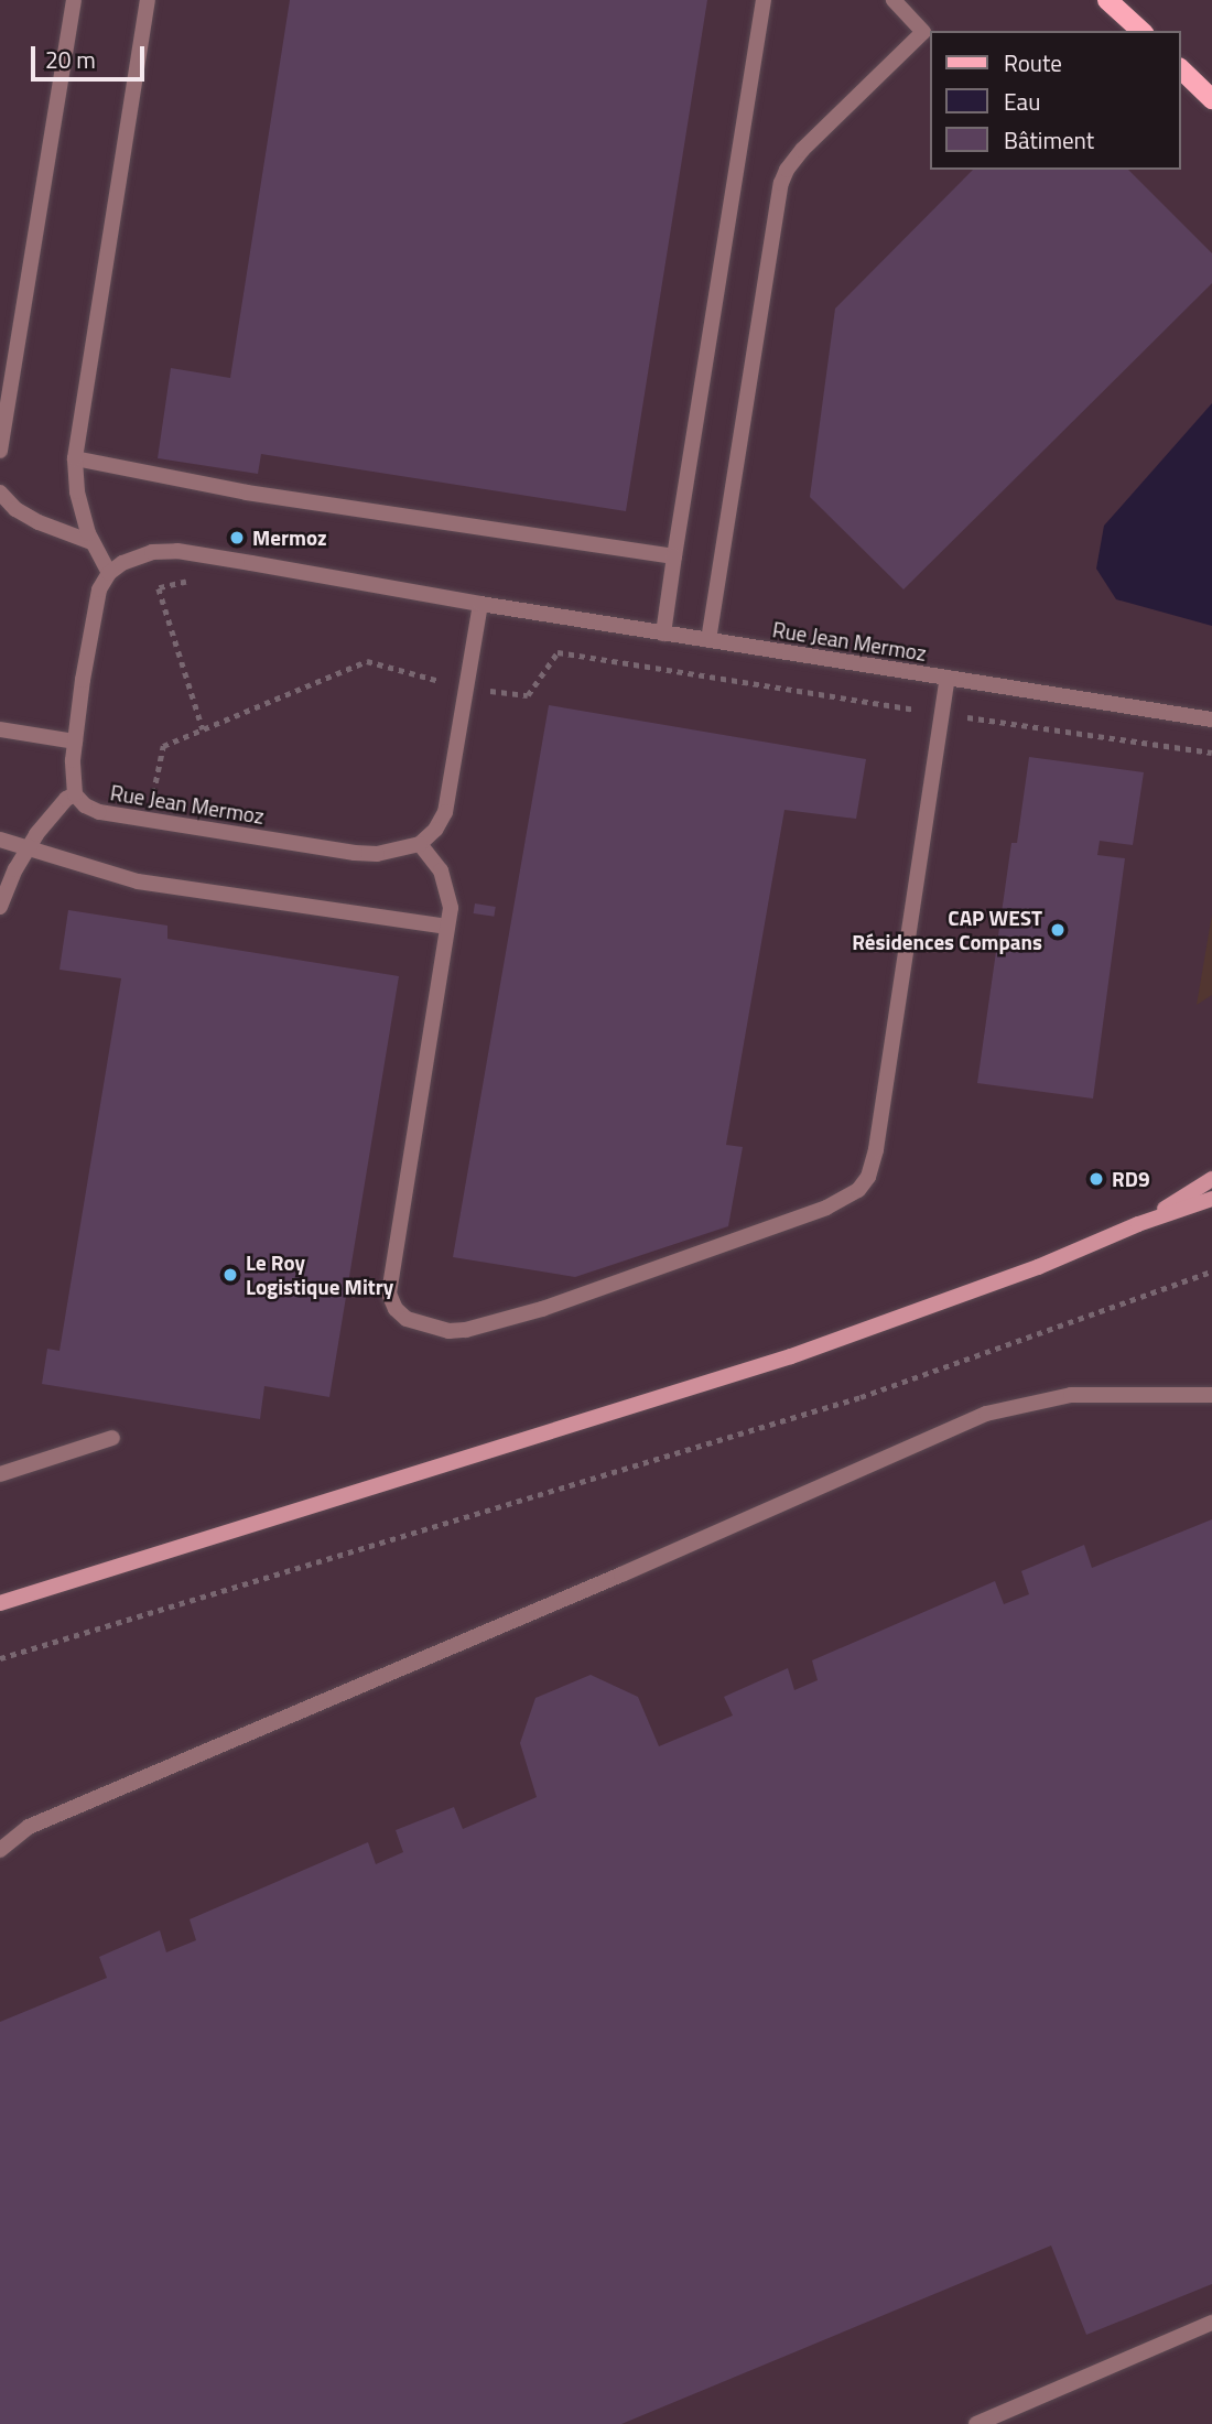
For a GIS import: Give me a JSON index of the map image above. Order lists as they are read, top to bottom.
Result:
{
  "streets": {
    "street": ["Rue Jean Mermoz"]
  },
  "places": [
    "Mermoz",
    "CAP WEST Résidences Compans",
    "RD9",
    "Le Roy Logistique Mitry"
  ],
  "legend": ["Route", "Eau", "Bâtiment"],
  "scale_bar": "20 m"
}
